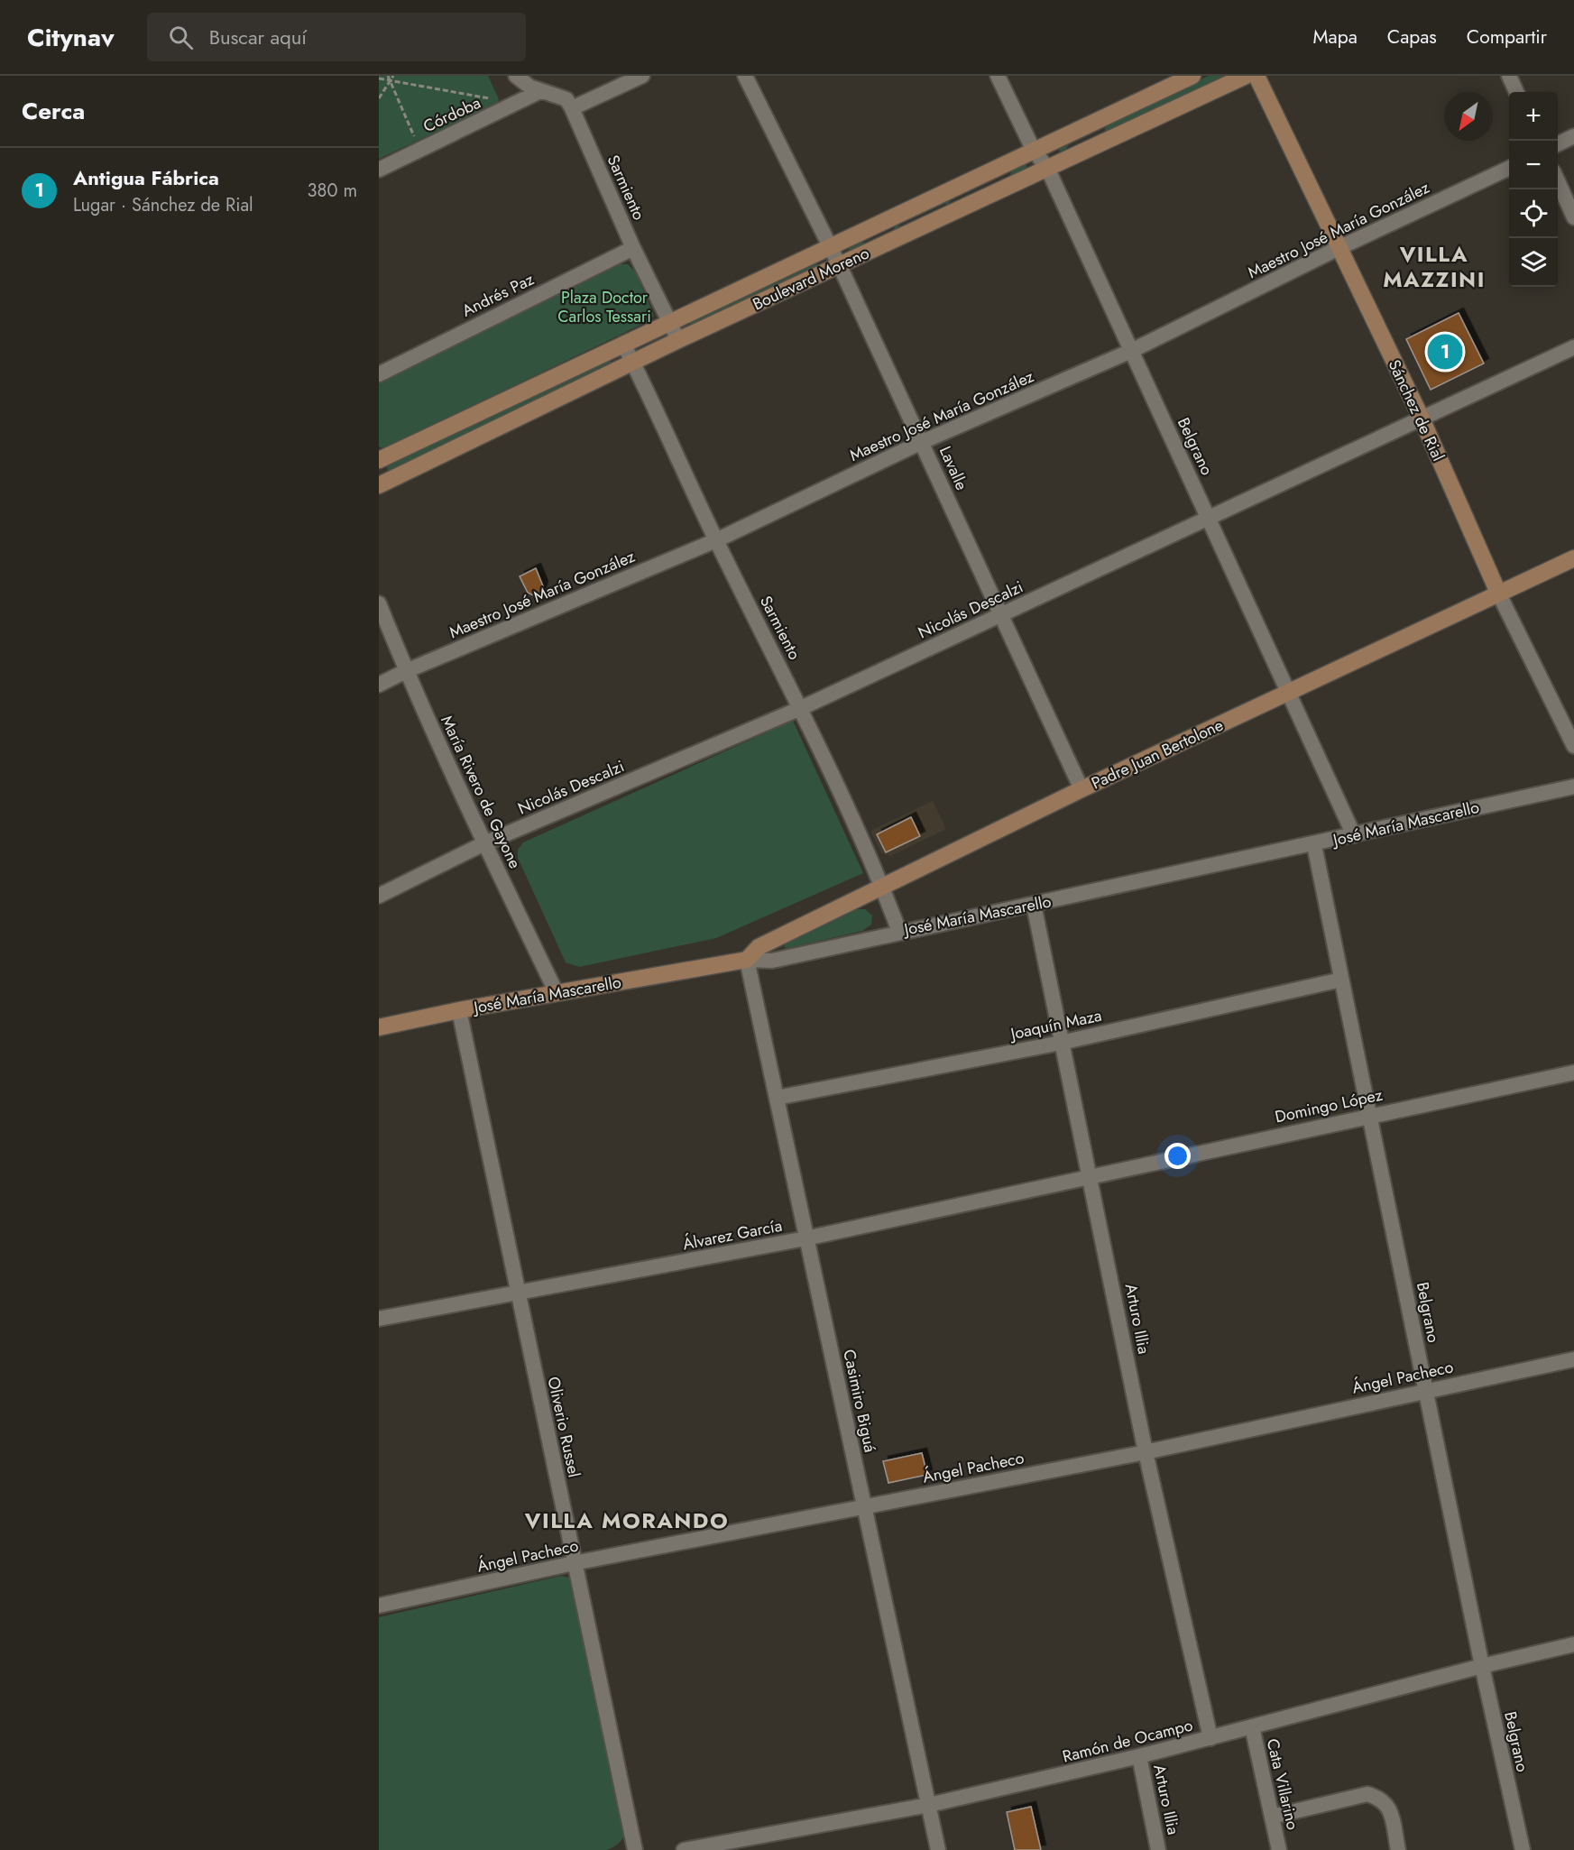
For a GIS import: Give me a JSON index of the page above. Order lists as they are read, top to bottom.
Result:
{
  "streets": {
    "street": [
      "Córdoba",
      "Sarmiento",
      "Maestro José María González",
      "Boulevard Moreno",
      "Andrés Paz",
      "Sánchez de Rial",
      "Belgrano",
      "Lavalle",
      "Nicolás Descalzi",
      "Padre Juan Bertolone",
      "María Rivero de Gayone",
      "José María Mascarello",
      "Joaquín Maza",
      "Domingo López",
      "Álvarez García",
      "Arturo Illia",
      "Ángel Pacheco",
      "Casimiro Biguá",
      "Oliverio Russel",
      "Ramón de Ocampo",
      "Cata Villarino"
    ]
  },
  "crossings": [
    ["Córdoba", "Sarmiento"],
    ["Sarmiento", "Maestro José María González"],
    ["Sarmiento", "Boulevard Moreno"],
    ["Sarmiento", "Andrés Paz"],
    ["Sarmiento", "Nicolás Descalzi"],
    ["Sarmiento", "Padre Juan Bertolone"],
    ["Sarmiento", "José María Mascarello"],
    ["Maestro José María González", "Sánchez de Rial"],
    ["Maestro José María González", "Belgrano"],
    ["Maestro José María González", "Lavalle"],
    ["Maestro José María González", "María Rivero de Gayone"],
    ["Boulevard Moreno", "Belgrano"],
    ["Boulevard Moreno", "Lavalle"],
    ["Sánchez de Rial", "Nicolás Descalzi"],
    ["Sánchez de Rial", "Padre Juan Bertolone"],
    ["Belgrano", "Nicolás Descalzi"],
    ["Belgrano", "Padre Juan Bertolone"],
    ["Belgrano", "José María Mascarello"],
    ["Belgrano", "Joaquín Maza"],
    ["Belgrano", "Domingo López"],
    ["Belgrano", "Ángel Pacheco"],
    ["Belgrano", "Ramón de Ocampo"],
    ["Lavalle", "Nicolás Descalzi"],
    ["Lavalle", "Padre Juan Bertolone"],
    ["Nicolás Descalzi", "María Rivero de Gayone"],
    ["Padre Juan Bertolone", "José María Mascarello"],
    ["Padre Juan Bertolone", "Casimiro Biguá"],
    ["María Rivero de Gayone", "José María Mascarello"],
    ["José María Mascarello", "Arturo Illia"],
    ["José María Mascarello", "Casimiro Biguá"],
    ["José María Mascarello", "Oliverio Russel"],
    ["Joaquín Maza", "Arturo Illia"],
    ["Joaquín Maza", "Casimiro Biguá"],
    ["Domingo López", "Álvarez García"],
    ["Domingo López", "Arturo Illia"],
    ["Álvarez García", "Arturo Illia"],
    ["Álvarez García", "Casimiro Biguá"],
    ["Álvarez García", "Oliverio Russel"],
    ["Arturo Illia", "Ángel Pacheco"],
    ["Arturo Illia", "Ramón de Ocampo"],
    ["Ángel Pacheco", "Casimiro Biguá"],
    ["Ángel Pacheco", "Oliverio Russel"],
    ["Casimiro Biguá", "Ramón de Ocampo"],
    ["Ramón de Ocampo", "Cata Villarino"]
  ],
  "districts": ["VILLA MAZZINI", "VILLA MORANDO"],
  "parks": ["Plaza Doctor Carlos Tessari"],
  "north": "bottom left",
  "page": {
    "header": "Citynav",
    "search": "Buscar aquí",
    "nav": ["Mapa", "Capas", "Compartir"],
    "heading": "Cerca",
    "map_buttons": ["+", "−"],
    "list": [
      {
        "mark": "1",
        "name": "Antigua Fábrica",
        "note": "Lugar · Sánchez de Rial",
        "value": "380 m"
      }
    ],
    "pins": "1"
  }
}
